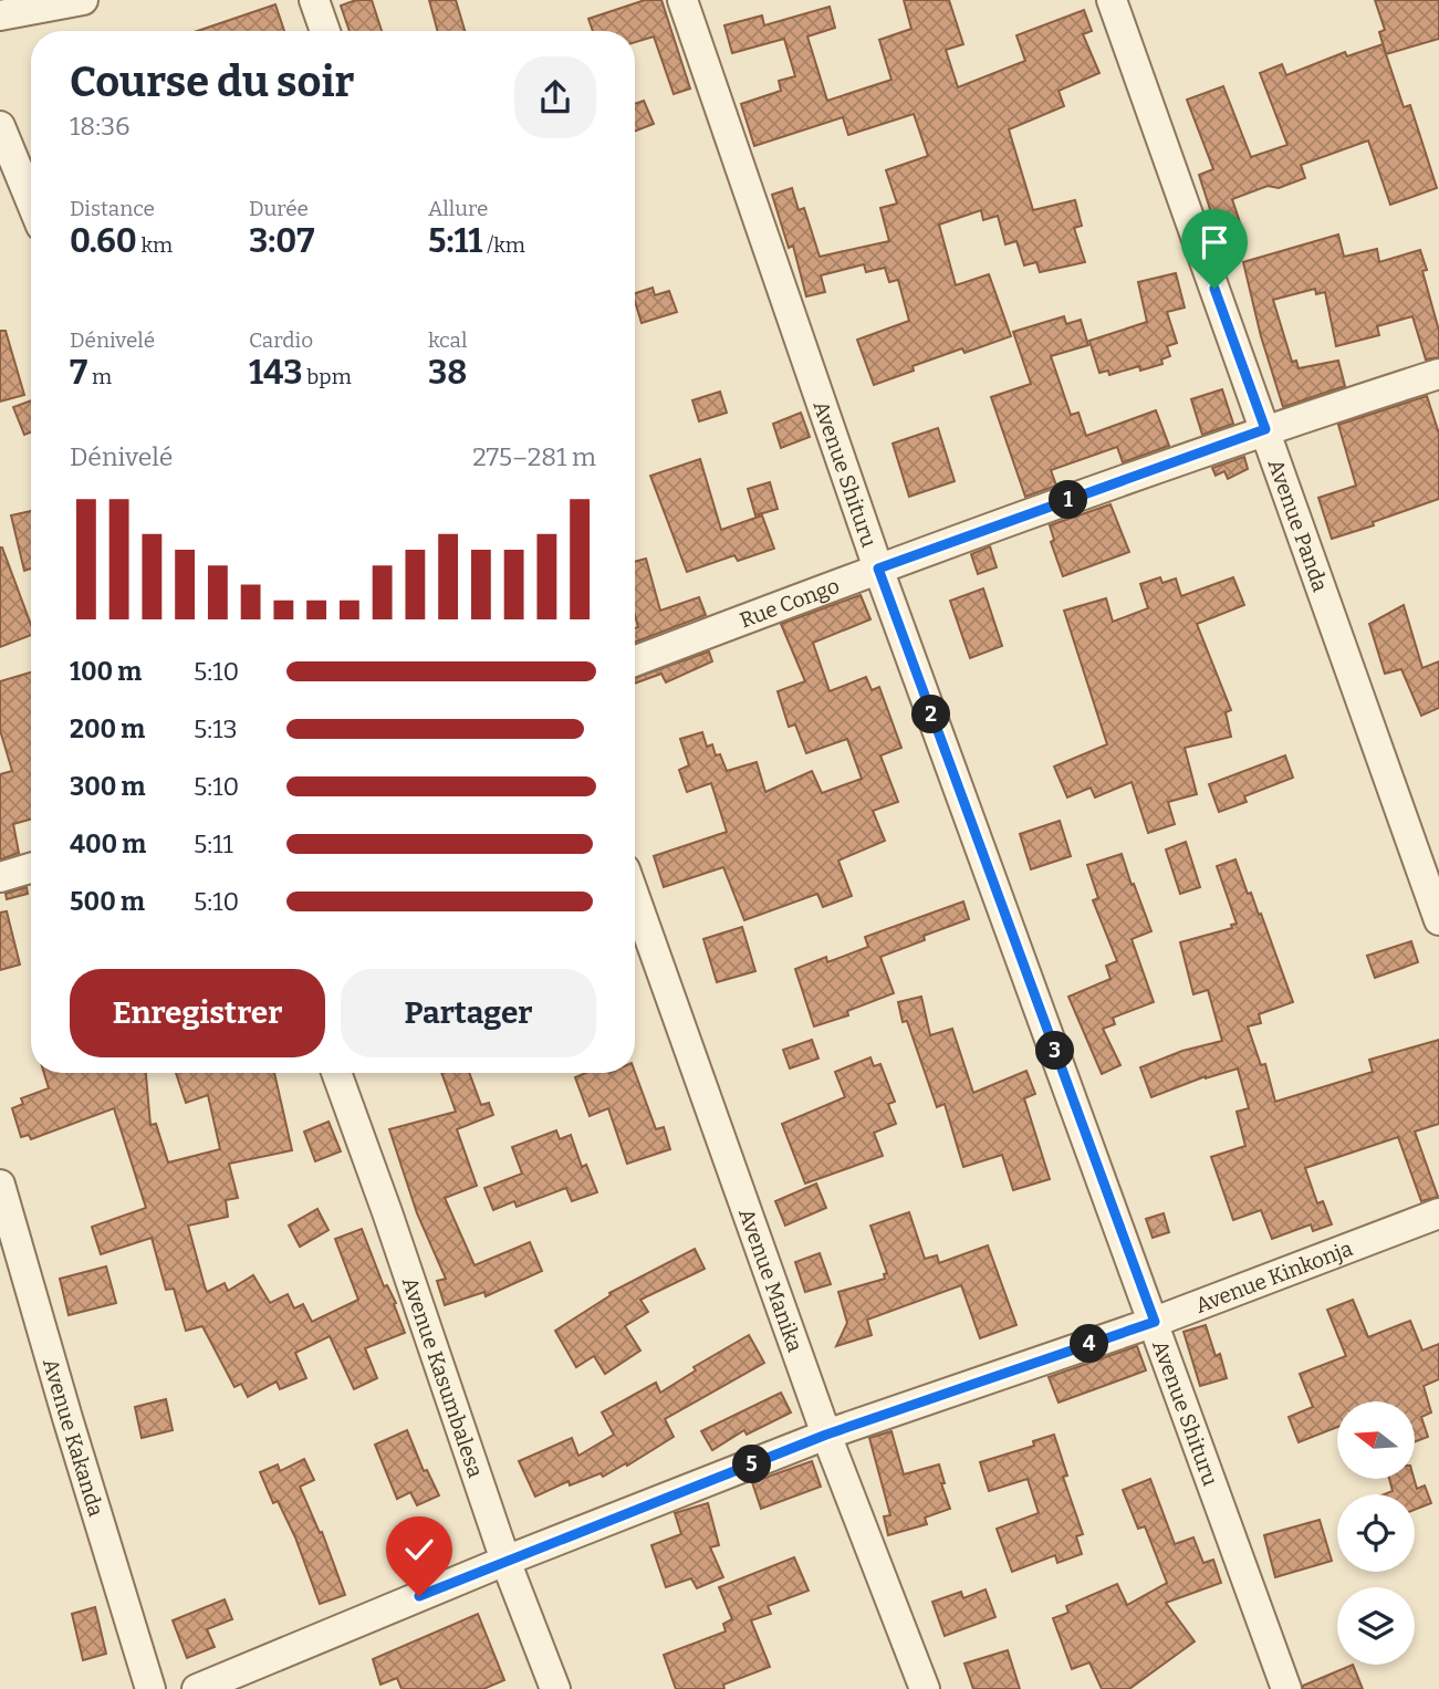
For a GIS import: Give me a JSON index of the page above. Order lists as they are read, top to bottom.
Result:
{
  "streets": {
    "street": [
      "Avenue Shituru",
      "Avenue Panda",
      "Rue Congo",
      "Avenue Kinkonja",
      "Avenue Manika",
      "Avenue Kasumbalesa",
      "Avenue Kakanda"
    ]
  },
  "crossings": [
    ["Avenue Shituru", "Rue Congo"],
    ["Avenue Shituru", "Avenue Kinkonja"],
    ["Avenue Panda", "Rue Congo"],
    ["Avenue Kinkonja", "Avenue Manika"],
    ["Avenue Kinkonja", "Avenue Kasumbalesa"]
  ],
  "north": "left",
  "page": {
    "heading": ["Course du soir", "18:36"],
    "stats": [
      ["Distance", "0.60 km"],
      ["Durée", "3:07"],
      ["Allure", "5:11 /km"],
      ["Dénivelé", "7 m"],
      ["Cardio", "143 bpm"],
      ["kcal", "38"]
    ],
    "chart": ["Dénivelé", "275–281 m"],
    "pins": [
      "1",
      "2",
      "3",
      "4",
      "5"
    ],
    "list": [
      {
        "name": "100 m",
        "note": "5:10"
      },
      {
        "name": "200 m",
        "note": "5:13"
      },
      {
        "name": "300 m",
        "note": "5:10"
      },
      {
        "name": "400 m",
        "note": "5:11"
      },
      {
        "name": "500 m",
        "note": "5:10"
      }
    ],
    "buttons": ["Enregistrer", "Partager"]
  }
}
